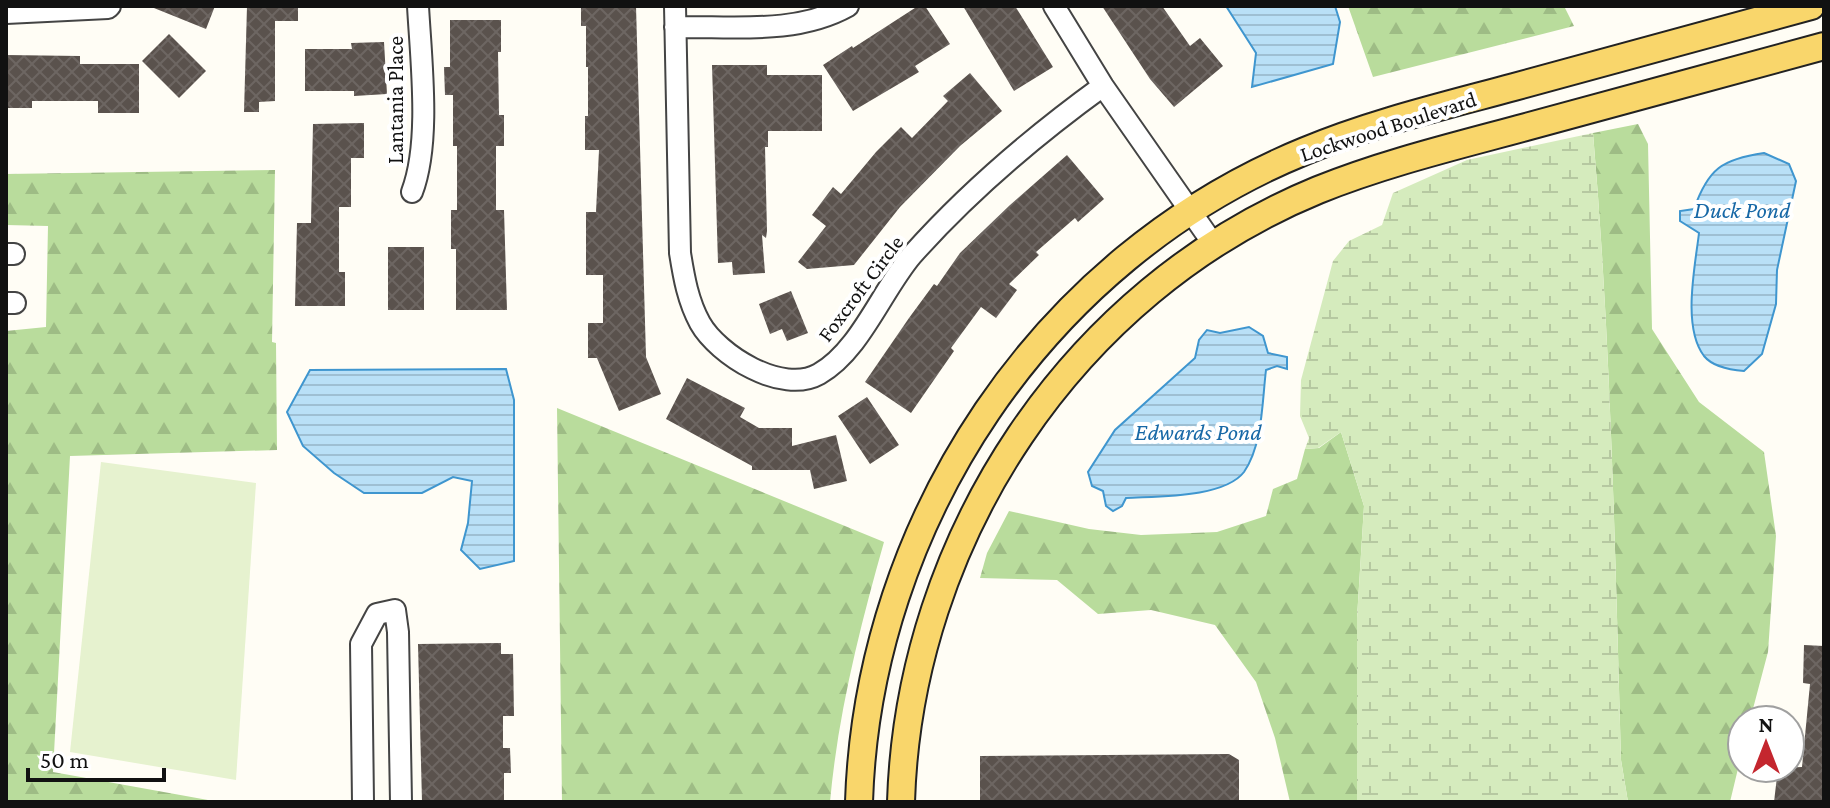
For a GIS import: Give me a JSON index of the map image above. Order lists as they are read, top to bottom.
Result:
{
  "streets": {
    "main road": ["Lockwood Boulevard"],
    "street": ["Lantania Place", "Foxcroft Circle"]
  },
  "water": ["Duck Pond", "Edwards Pond"],
  "scale_bar": "50 m",
  "north": "top"
}
